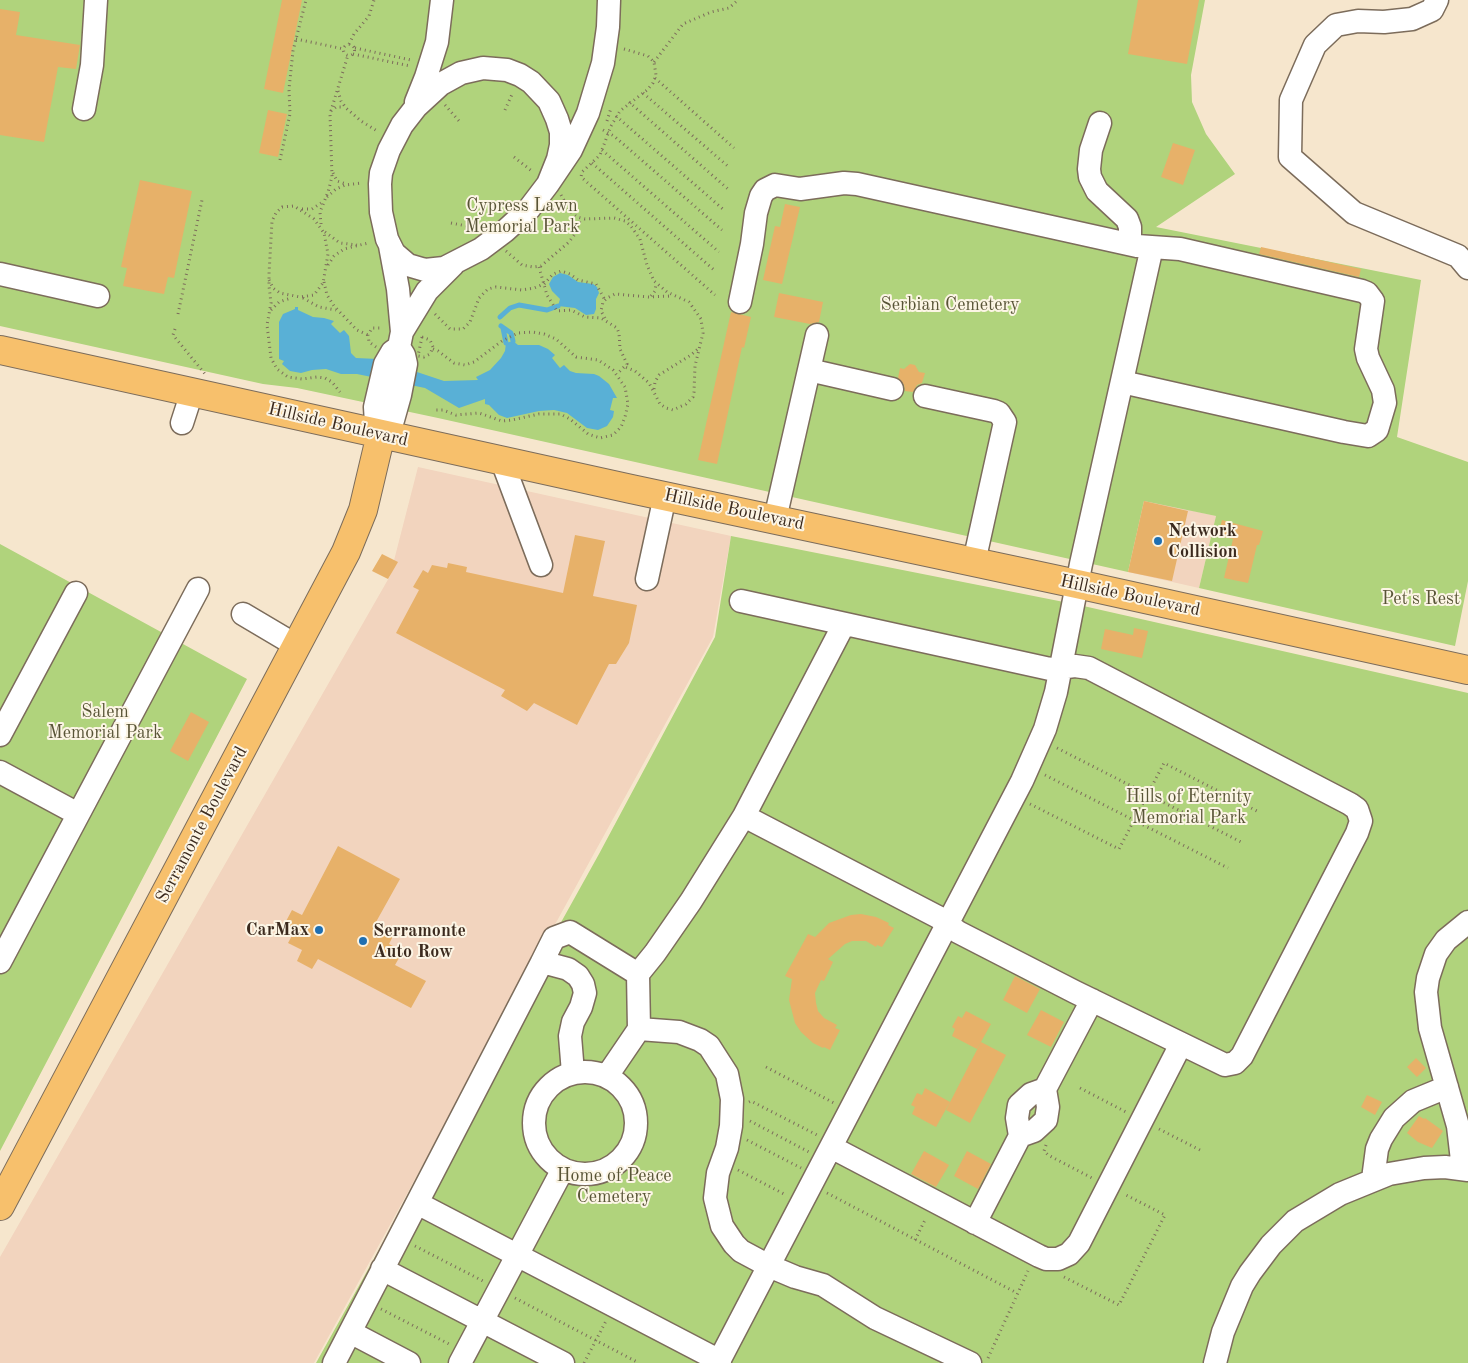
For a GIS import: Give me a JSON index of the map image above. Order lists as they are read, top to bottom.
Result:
{
  "streets": {
    "main road": ["Hillside Boulevard", "Serramonte Boulevard"]
  },
  "crossings": [
    ["Hillside Boulevard", "Serramonte Boulevard"]
  ],
  "parks": [
    "Cypress Lawn Memorial Park",
    "Serbian Cemetery",
    "Pet's Rest",
    "Salem Memorial Park",
    "Hills of Eternity Memorial Park",
    "Home of Peace Cemetery"
  ],
  "places": ["Network Collision", "CarMax", "Serramonte Auto Row"]
}
